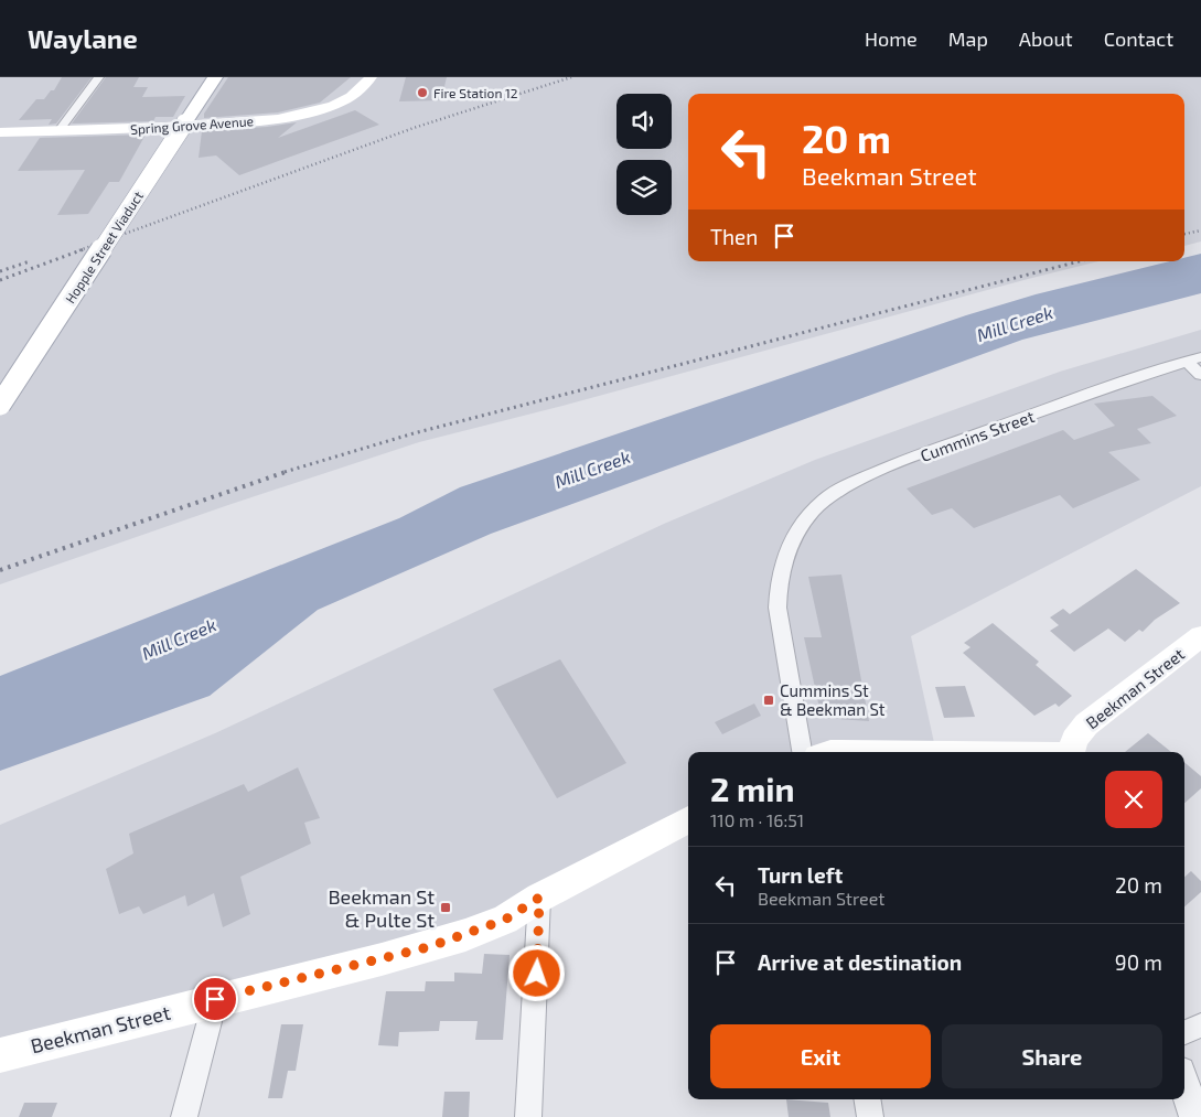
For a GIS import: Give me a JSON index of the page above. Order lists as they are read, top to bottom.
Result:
{
  "streets": {
    "main road": ["Spring Grove Avenue", "Hopple Street Viaduct", "Beekman Street"],
    "street": ["Cummins Street"]
  },
  "water": ["Mill Creek"],
  "places": {
    "other": ["Fire Station 12"],
    "transit": ["Cummins St & Beekman St", "Beekman St & Pulte St"]
  },
  "page": {
    "header": "Waylane",
    "nav": [
      "Home",
      "Map",
      "About",
      "Contact"
    ],
    "turn": ["20 m", "Beekman Street"],
    "then": "Then",
    "heading": ["2 min", "110 m · 16:51"],
    "list": [
      {
        "name": "Turn left",
        "note": "Beekman Street",
        "value": "20 m"
      },
      {
        "name": "Arrive at destination",
        "value": "90 m"
      }
    ],
    "buttons": ["Exit", "Share"]
  }
}
